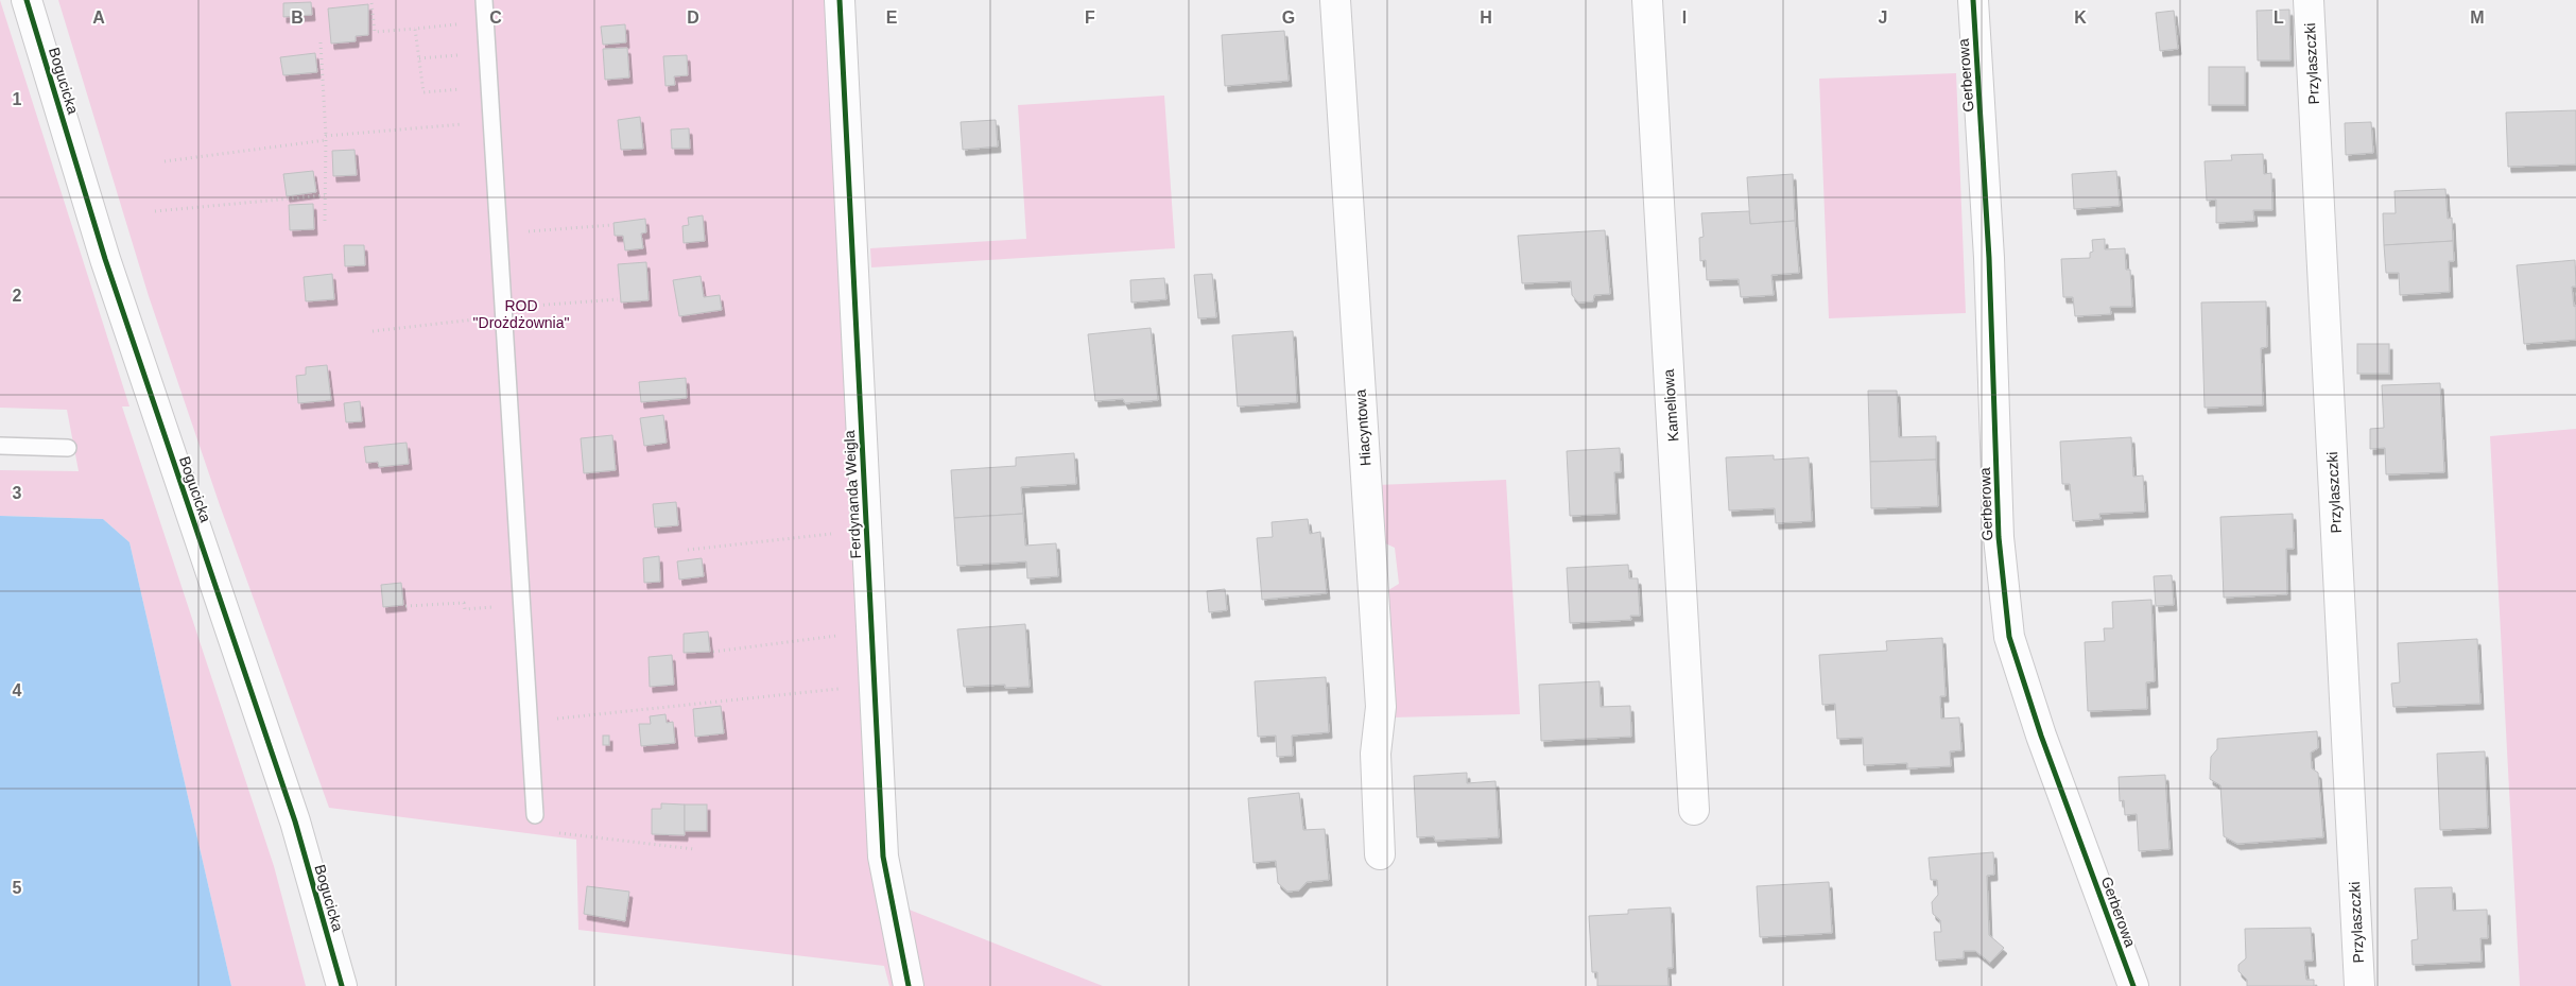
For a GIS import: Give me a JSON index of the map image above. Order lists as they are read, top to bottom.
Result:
{
  "streets": {
    "street": [
      "Przylaszczki",
      "Gerberowa",
      "Bogucicka",
      "Kameliowa",
      "Hiacyntowa",
      "Ferdynanda Weigla"
    ]
  },
  "parks": ["ROD \"Drożdżownia\""],
  "grid": {
    "columns": [
      "A",
      "B",
      "C",
      "D",
      "E",
      "F",
      "G",
      "H",
      "I",
      "J",
      "K",
      "L",
      "M"
    ],
    "rows": [
      "1",
      "2",
      "3",
      "4",
      "5"
    ]
  }
}
